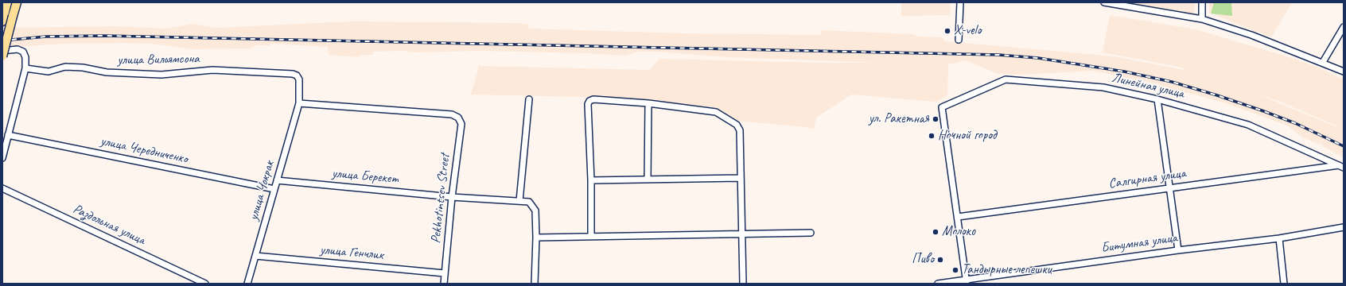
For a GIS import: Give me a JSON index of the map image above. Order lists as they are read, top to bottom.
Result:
{
  "streets": {
    "street": [
      "улица Вильямсона",
      "Линейная улица",
      "улица Чередниченко",
      "улица Берекет",
      "Салгирная улица",
      "улица Чокрак",
      "Pekhotintsev Street",
      "Раздольная улица",
      "Битумная улица",
      "улица Генчлик"
    ]
  },
  "crossings": [
    ["улица Вильямсона", "улица Чокрак"],
    ["Линейная улица", "Салгирная улица"],
    ["улица Чередниченко", "улица Чокрак"],
    ["улица Берекет", "улица Чокрак"],
    ["улица Берекет", "Pekhotintsev Street"],
    ["улица Чокрак", "Pekhotintsev Street"],
    ["улица Чокрак", "улица Генчлик"],
    ["Pekhotintsev Street", "улица Генчлик"]
  ],
  "places": [
    "X-velo",
    "ул. Ракетная",
    "Ночной город",
    "Молоко",
    "Пиво",
    "Тандырные лепешки"
  ]
}
